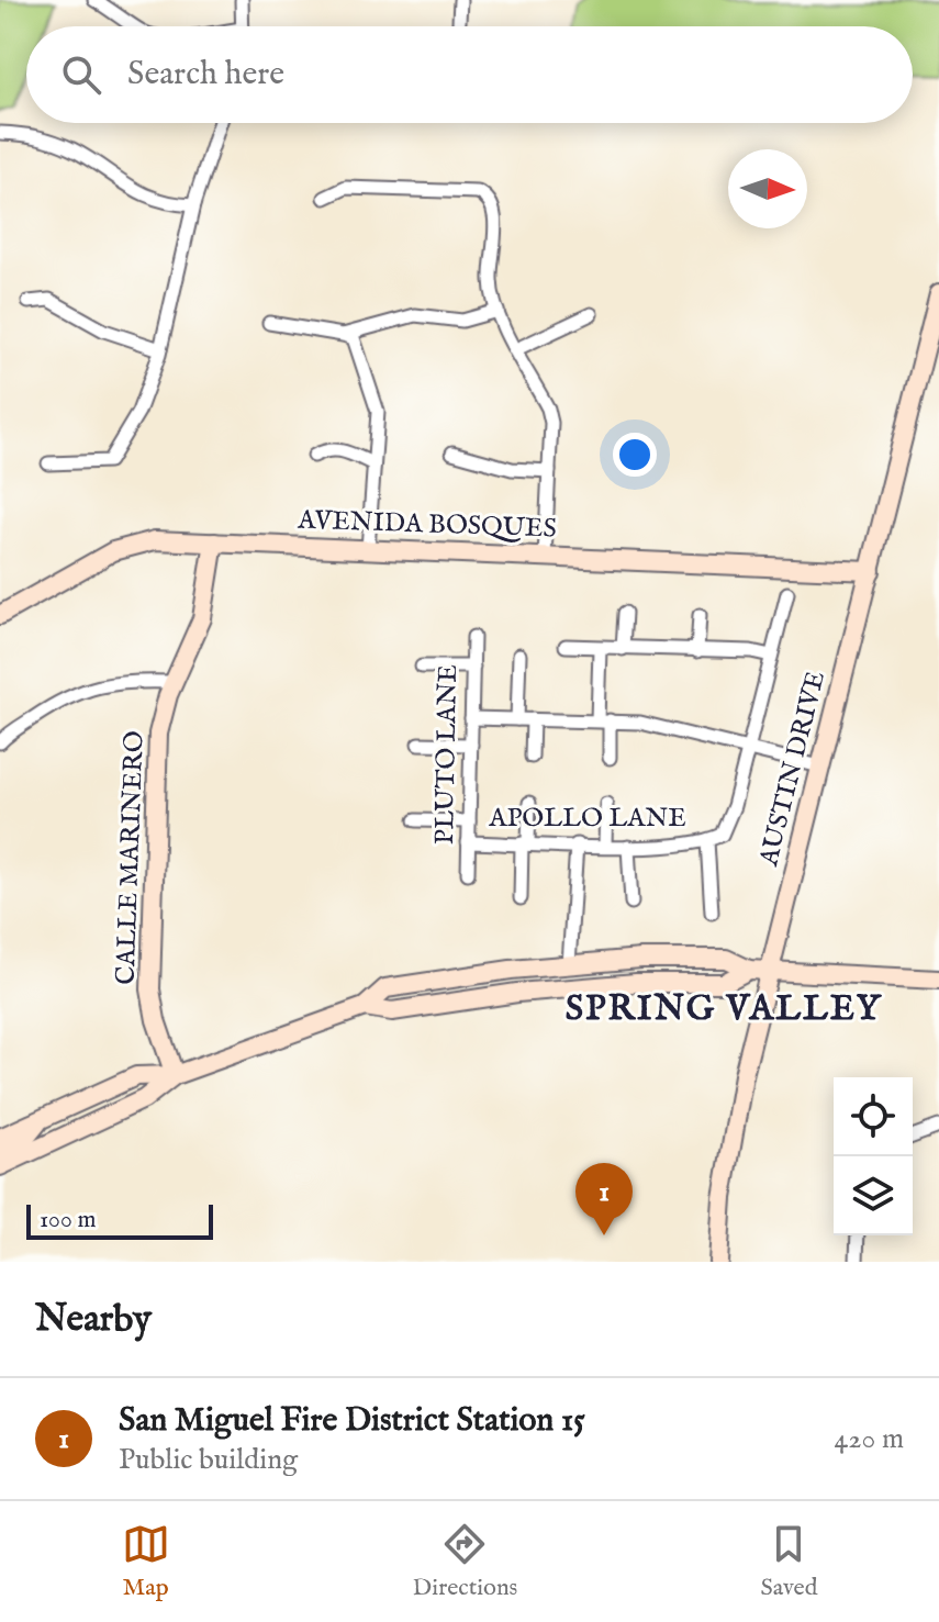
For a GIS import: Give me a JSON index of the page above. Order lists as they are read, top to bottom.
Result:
{
  "streets": {
    "main road": ["AVENIDA BOSQUES", "AUSTIN DRIVE", "CALLE MARINERO"],
    "street": ["PLUTO LANE", "APOLLO LANE"]
  },
  "crossings": [
    ["AVENIDA BOSQUES", "AUSTIN DRIVE"],
    ["AVENIDA BOSQUES", "CALLE MARINERO"],
    ["PLUTO LANE", "APOLLO LANE"]
  ],
  "districts": ["SPRING VALLEY"],
  "scale_bar": "100 m",
  "north": "right",
  "page": {
    "search": "Search here",
    "pins": "1",
    "scale": "100 m",
    "heading": "Nearby",
    "list": [
      {
        "mark": "1",
        "name": "San Miguel Fire District Station 15",
        "note": "Public building",
        "value": "420 m"
      }
    ],
    "nav": ["Map", "Directions", "Saved"]
  }
}
